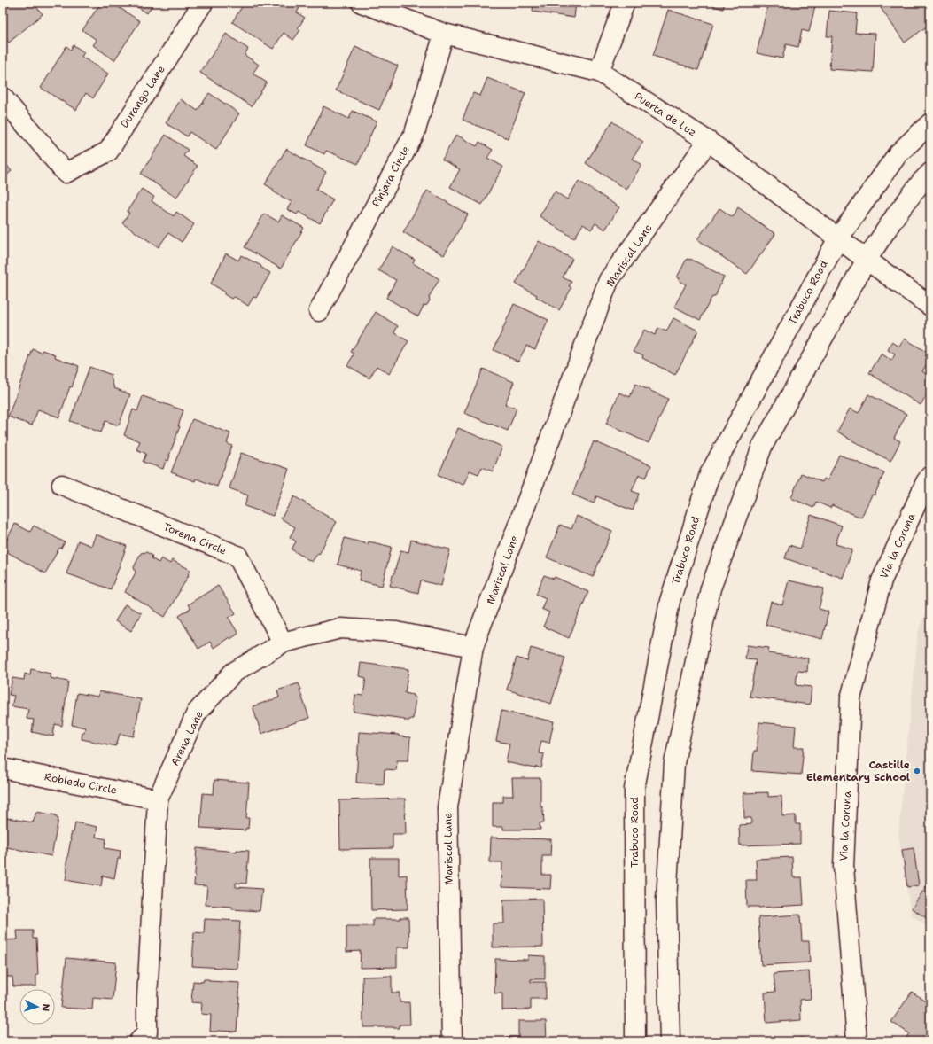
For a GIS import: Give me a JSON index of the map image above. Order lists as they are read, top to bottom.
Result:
{
  "streets": {
    "street": [
      "Durango Lane",
      "Puerta de Luz",
      "Pinjara Circle",
      "Mariscal Lane",
      "Trabuco Road",
      "Torena Circle",
      "Via la Coruna",
      "Arena Lane",
      "Robledo Circle"
    ]
  },
  "crossings": [
    ["Puerta de Luz", "Pinjara Circle"],
    ["Puerta de Luz", "Mariscal Lane"],
    ["Puerta de Luz", "Trabuco Road"],
    ["Mariscal Lane", "Arena Lane"],
    ["Torena Circle", "Arena Lane"],
    ["Arena Lane", "Robledo Circle"]
  ],
  "places": ["Castille Elementary School"],
  "north": "right"
}
